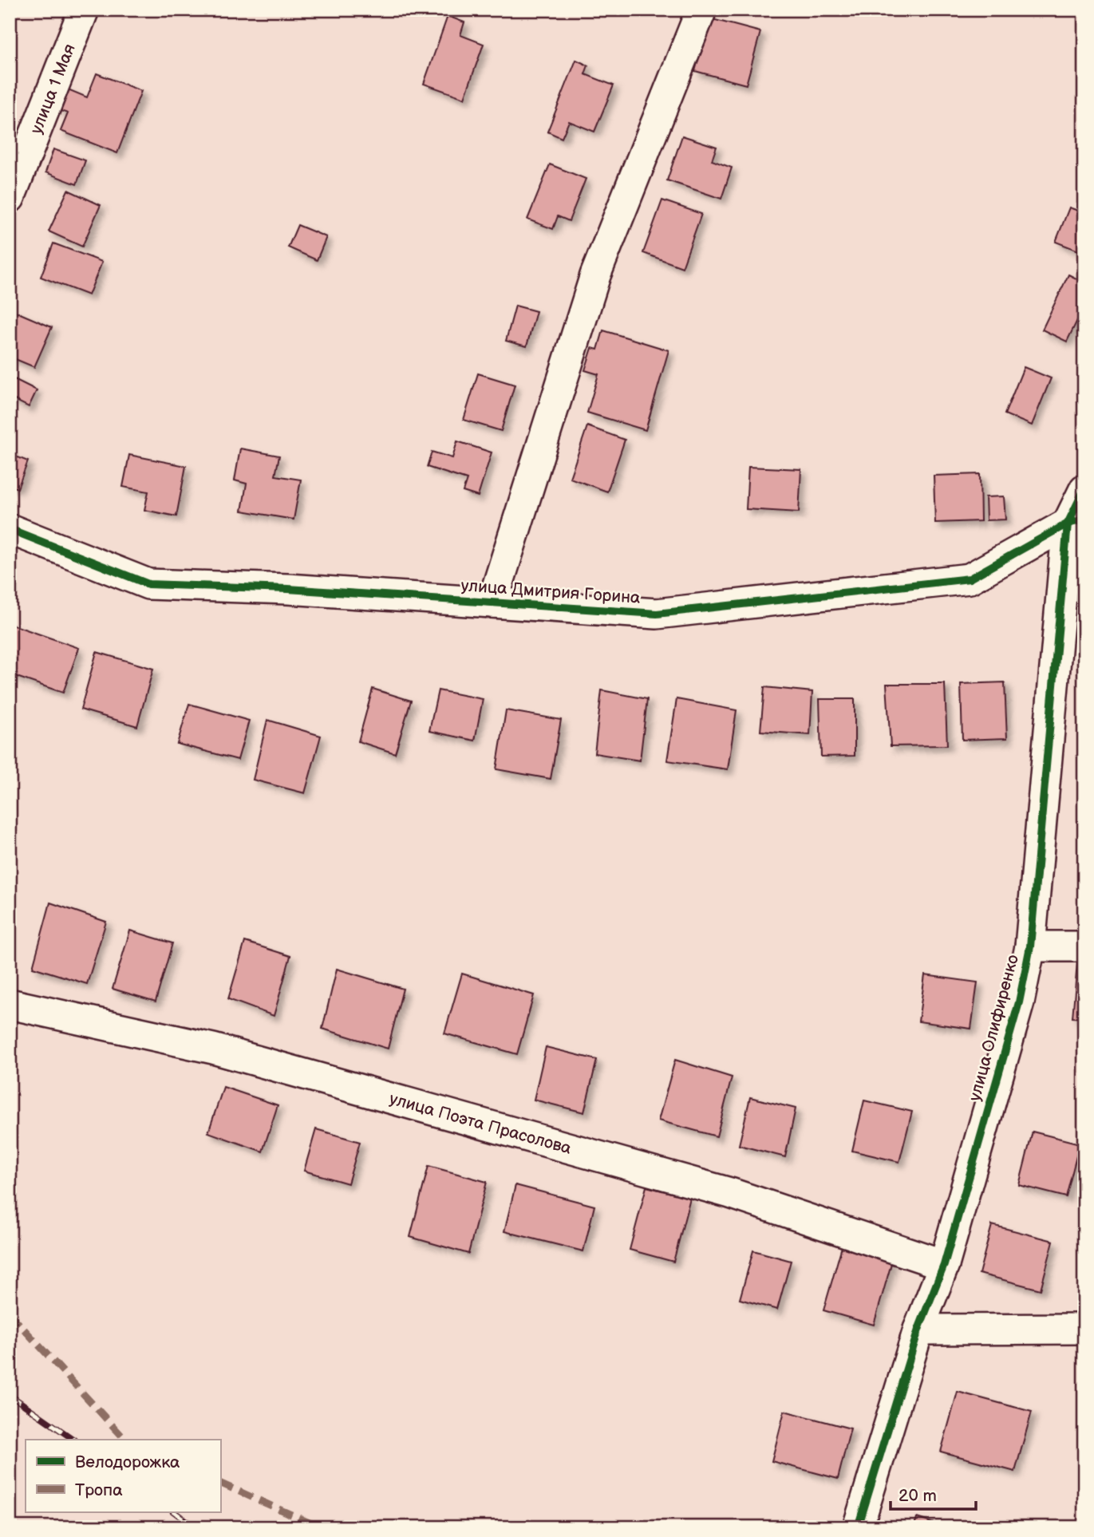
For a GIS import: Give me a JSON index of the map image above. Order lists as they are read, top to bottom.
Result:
{
  "streets": {
    "street": [
      "улица 1 Мая",
      "улица Дмитрия Горина",
      "улица Олифиренко",
      "улица Поэта Прасолова"
    ]
  },
  "crossings": [
    ["улица Дмитрия Горина", "улица Олифиренко"],
    ["улица Олифиренко", "улица Поэта Прасолова"]
  ],
  "legend": ["Велодорожка", "Тропа"],
  "scale_bar": "20 m"
}
